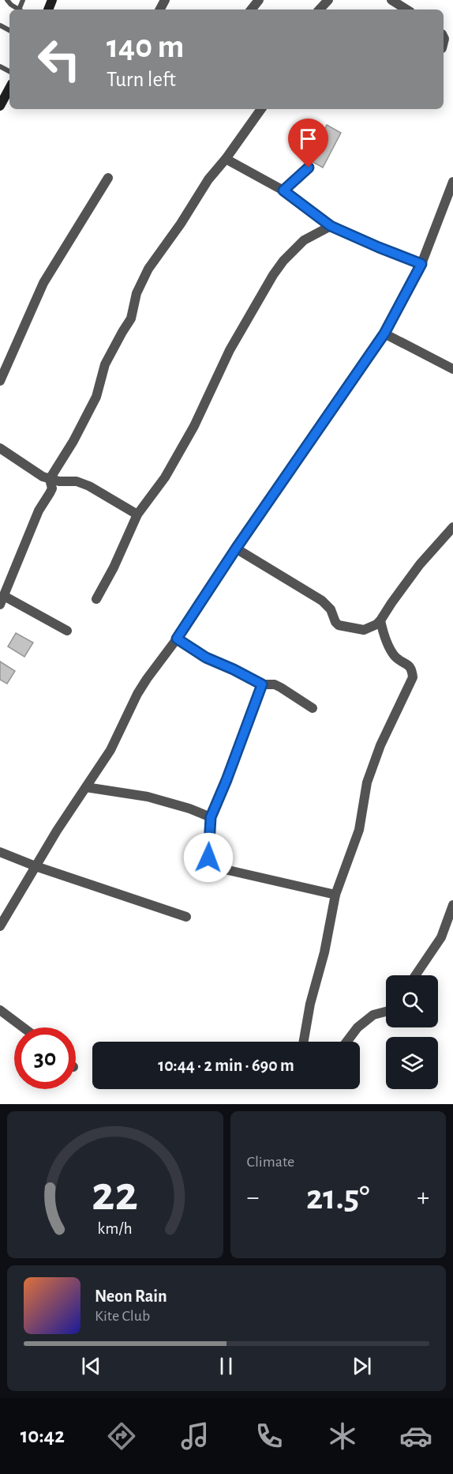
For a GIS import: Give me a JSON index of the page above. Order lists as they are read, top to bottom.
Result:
{
  "page": {
    "turn": ["140 m", "Turn left"],
    "limit": "30",
    "trip": "10:44 · 2 min · 690 m",
    "tile": "Climate",
    "heat": ["−", "21.5°", "+"],
    "song": ["Neon Rain", "Kite Club"],
    "tabs": "10:42",
    "gauge": ["22", "km/h"]
  }
}
